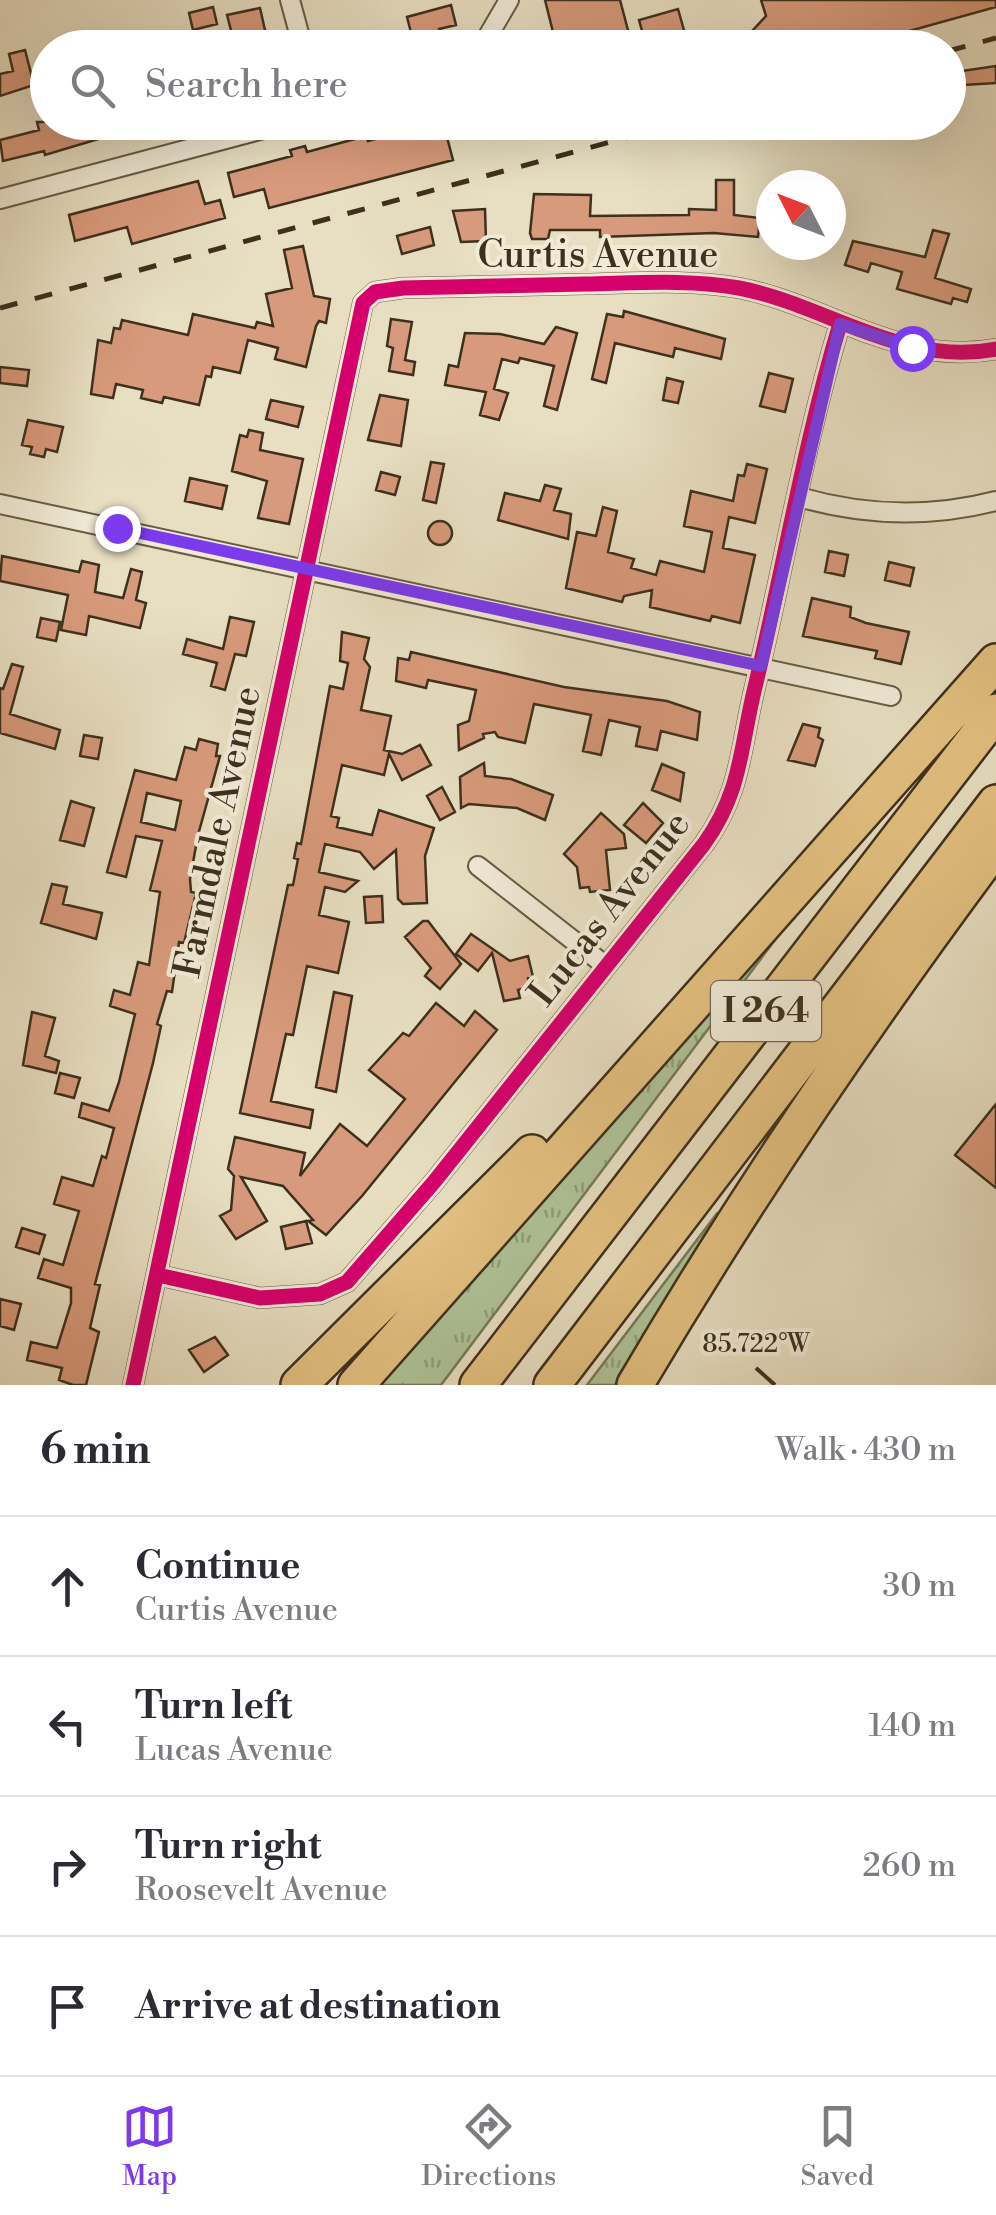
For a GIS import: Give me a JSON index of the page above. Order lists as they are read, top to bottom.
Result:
{
  "streets": {
    "highway": ["I 264"],
    "street": ["Curtis Avenue", "Farmdale Avenue", "Lucas Avenue"]
  },
  "crossings": [
    ["Curtis Avenue", "Farmdale Avenue"],
    ["Curtis Avenue", "Lucas Avenue"],
    ["Farmdale Avenue", "Lucas Avenue"]
  ],
  "north": "top left",
  "page": {
    "search": "Search here",
    "heading": ["6 min", "Walk · 430 m"],
    "list": [
      ["Continue", "Curtis Avenue", "30 m"],
      ["Turn left", "Lucas Avenue", "140 m"],
      ["Turn right", "Roosevelt Avenue", "260 m"],
      "Arrive at destination"
    ],
    "nav": ["Map", "Directions", "Saved"]
  },
  "coordinates": ["85.722°W"]
}
